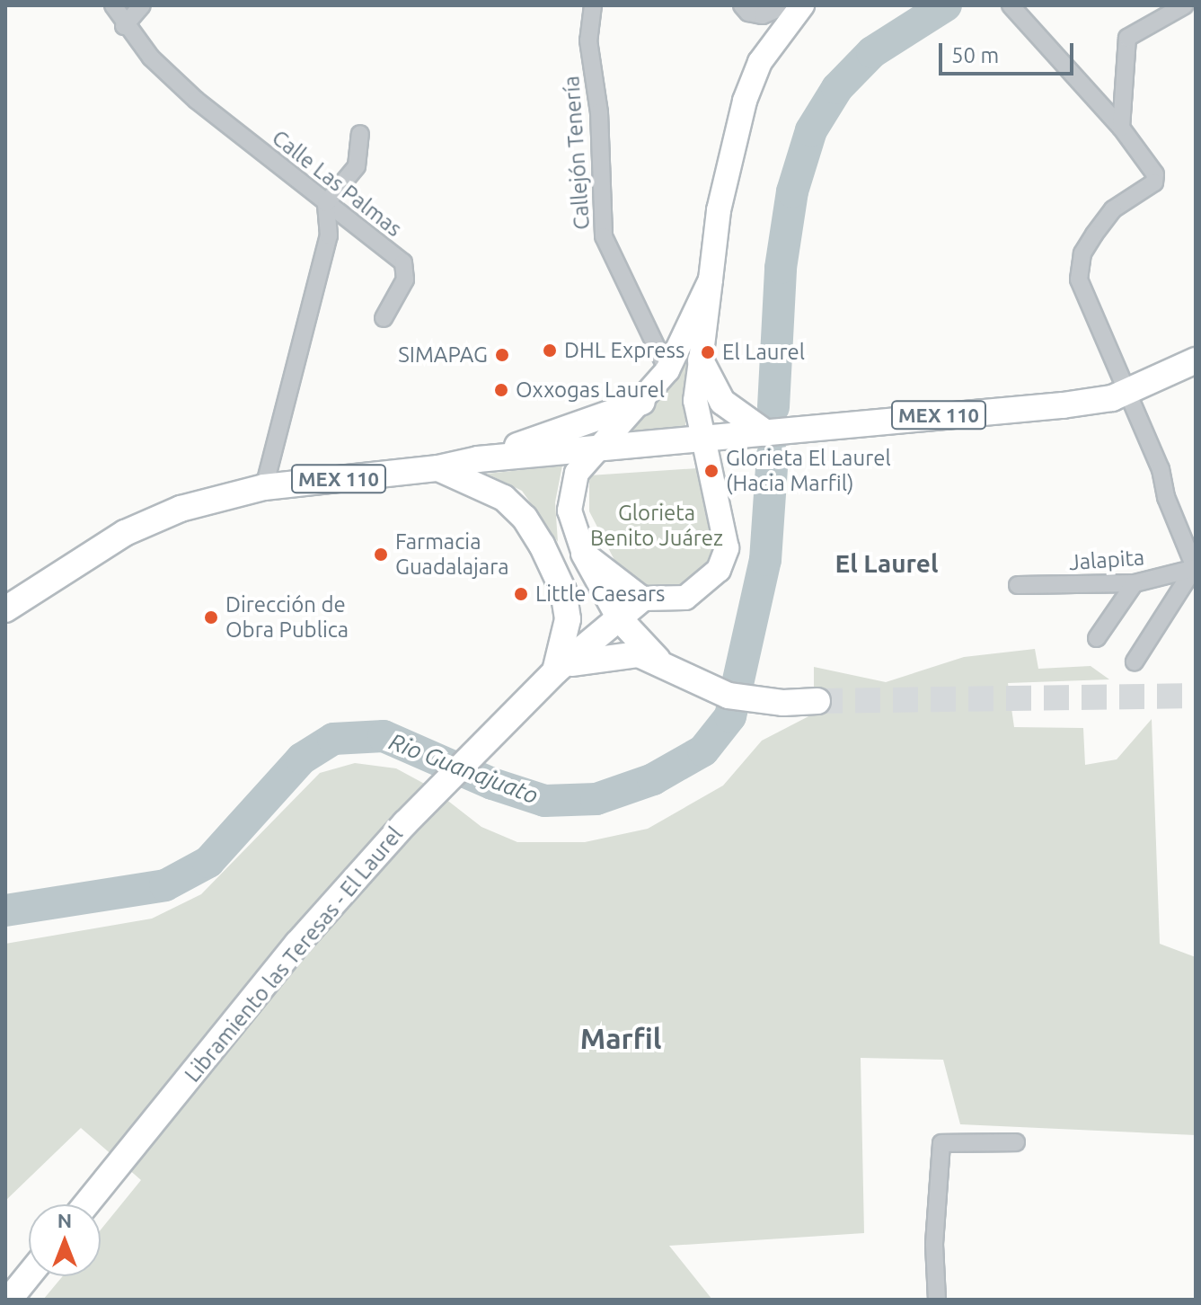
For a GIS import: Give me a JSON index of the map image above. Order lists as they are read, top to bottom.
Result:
{
  "streets": {
    "main road": ["MEX 110", "Libramiento las Teresas - El Laurel"],
    "street": ["Callejón Tenería", "Calle Las Palmas", "Jalapita"]
  },
  "crossings": [
    ["MEX 110", "Libramiento las Teresas - El Laurel"]
  ],
  "districts": ["El Laurel", "Marfil"],
  "water": ["Rio Guanajuato"],
  "parks": ["Glorieta Benito Juárez"],
  "places": [
    "DHL Express",
    "El Laurel",
    "SIMAPAG",
    "Oxxogas Laurel",
    "Glorieta El Laurel (Hacia Marfil)",
    "Farmacia Guadalajara",
    "Little Caesars",
    "Dirección de Obra Publica"
  ],
  "scale_bar": "50 m",
  "north": "top"
}
